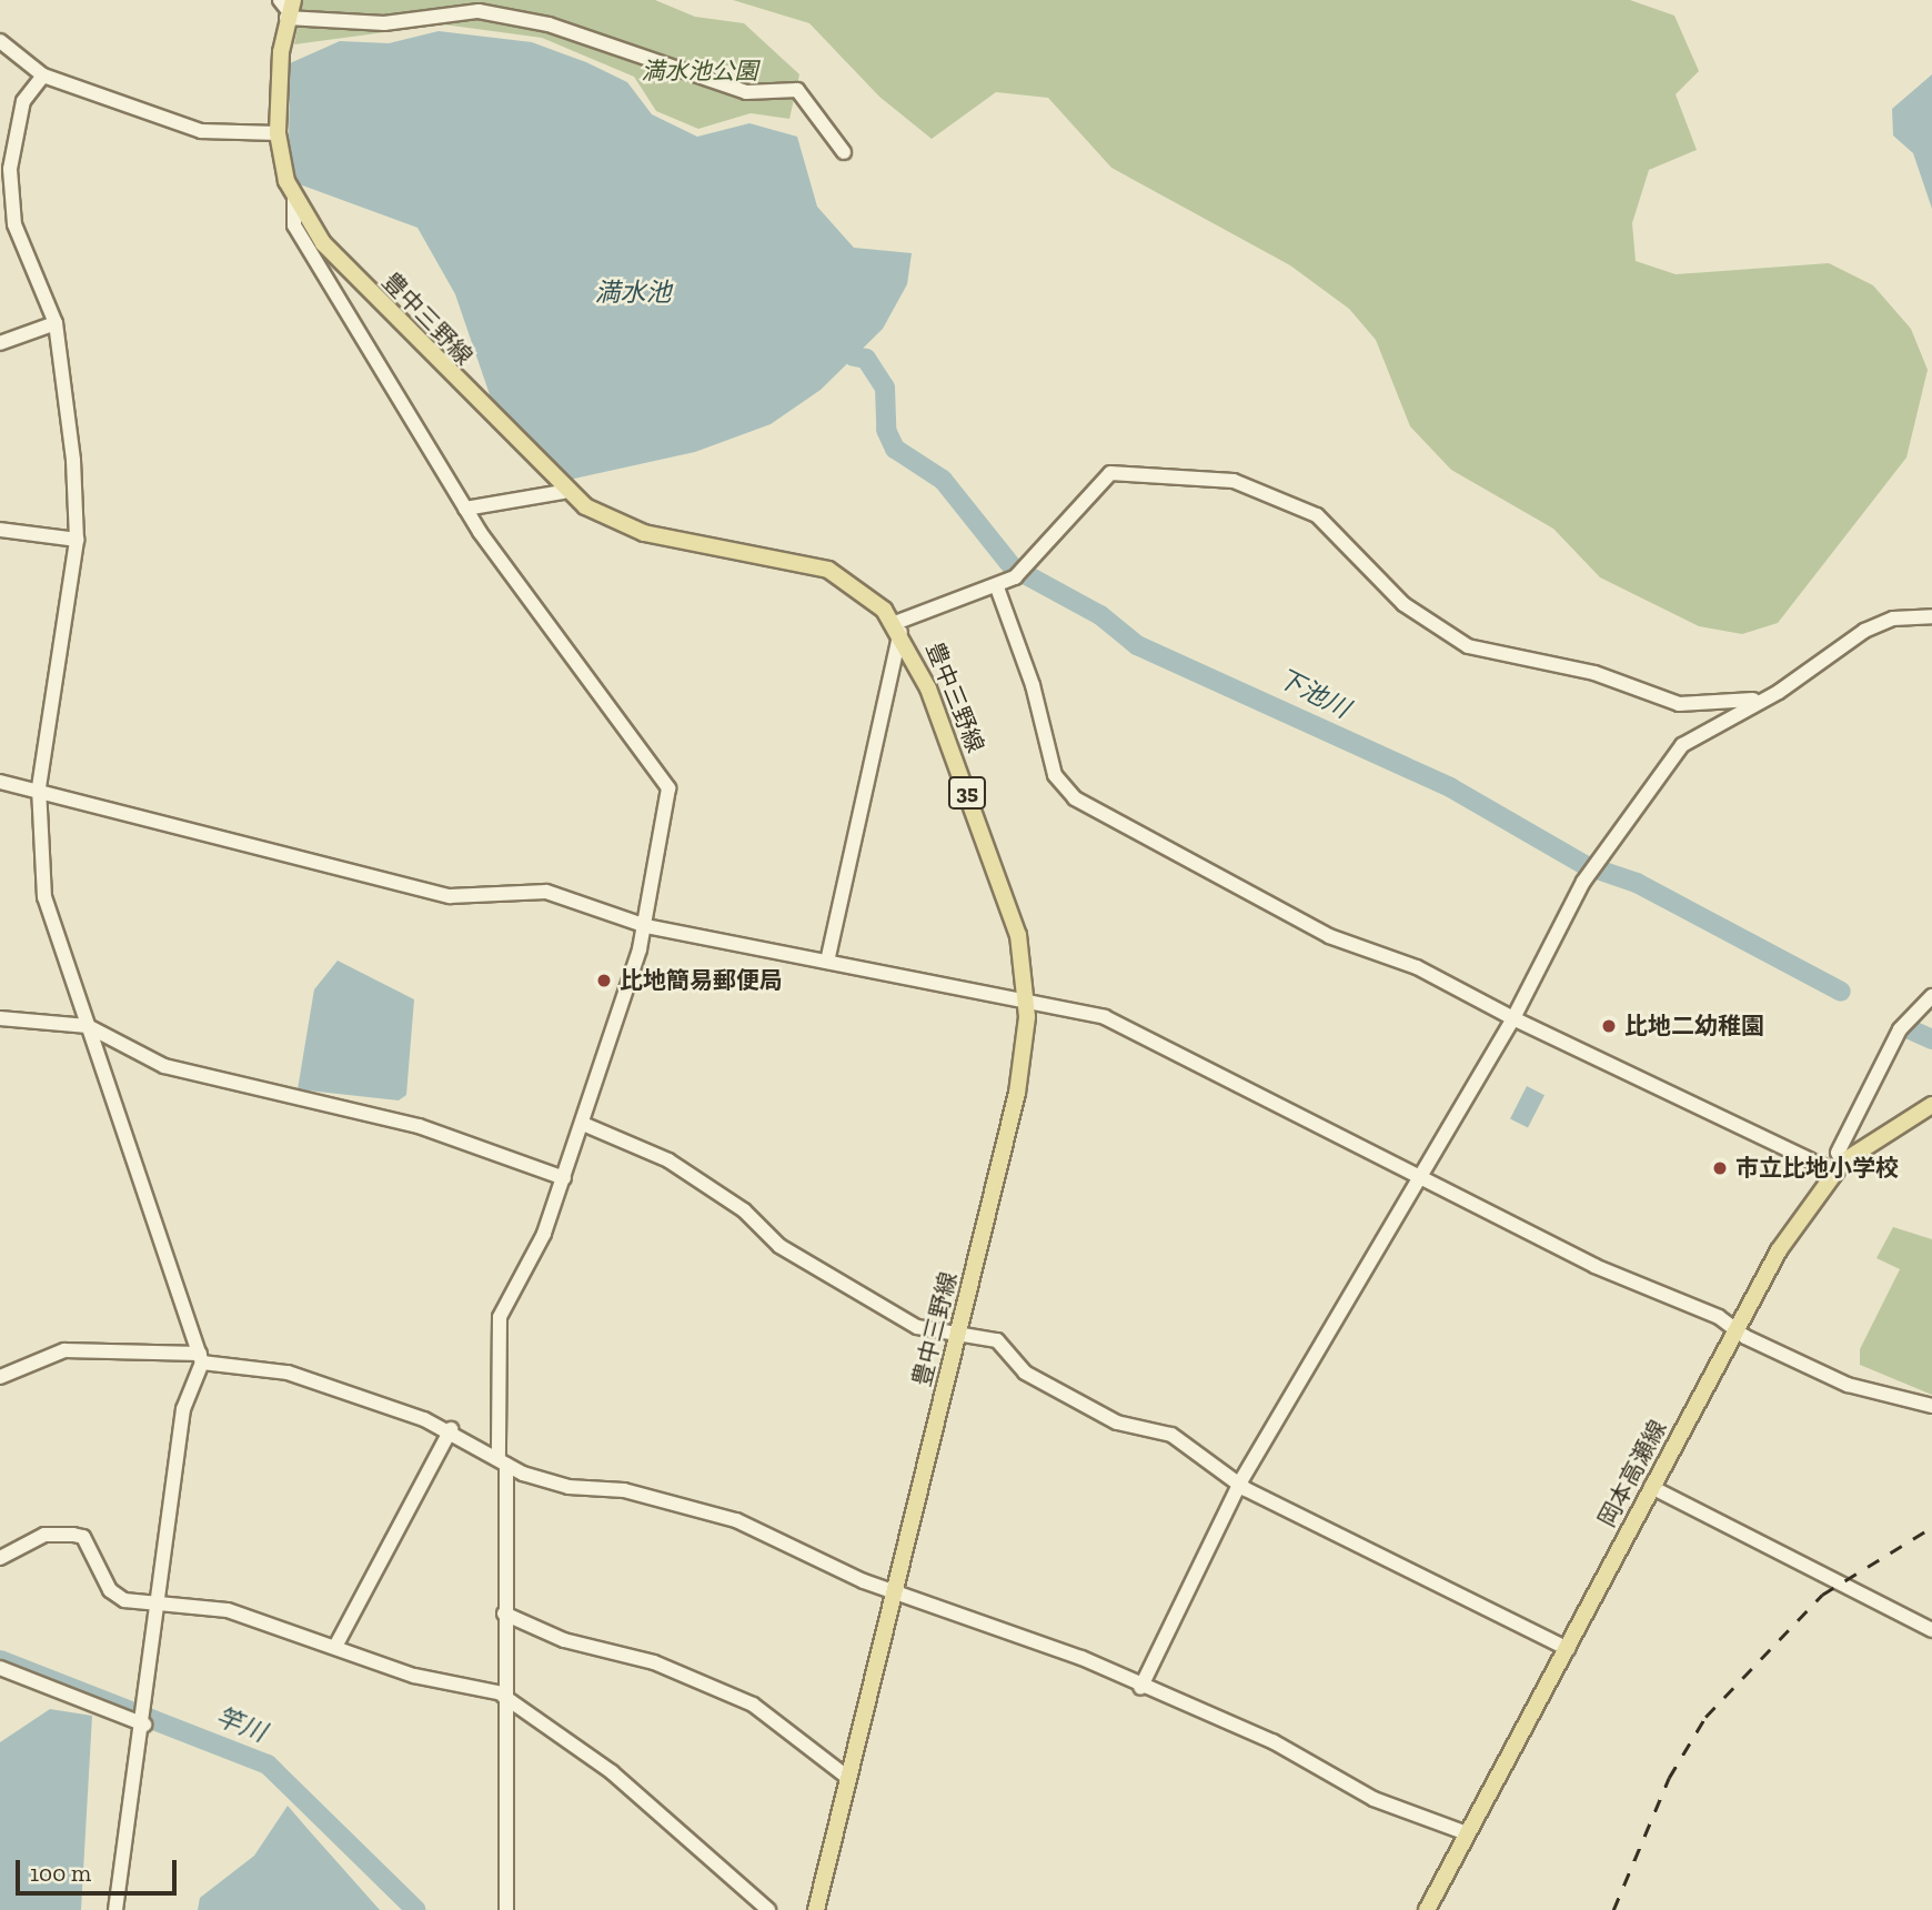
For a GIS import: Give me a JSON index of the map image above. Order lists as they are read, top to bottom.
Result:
{
  "streets": {
    "main road": ["豊中三野線", "35", "岡本高瀬線"]
  },
  "water": ["満水池", "下池川", "竿川"],
  "parks": ["満水池公園"],
  "places": ["比地簡易郵便局", "比地二幼稚園", "市立比地小学校"],
  "scale_bar": "100 m"
}
